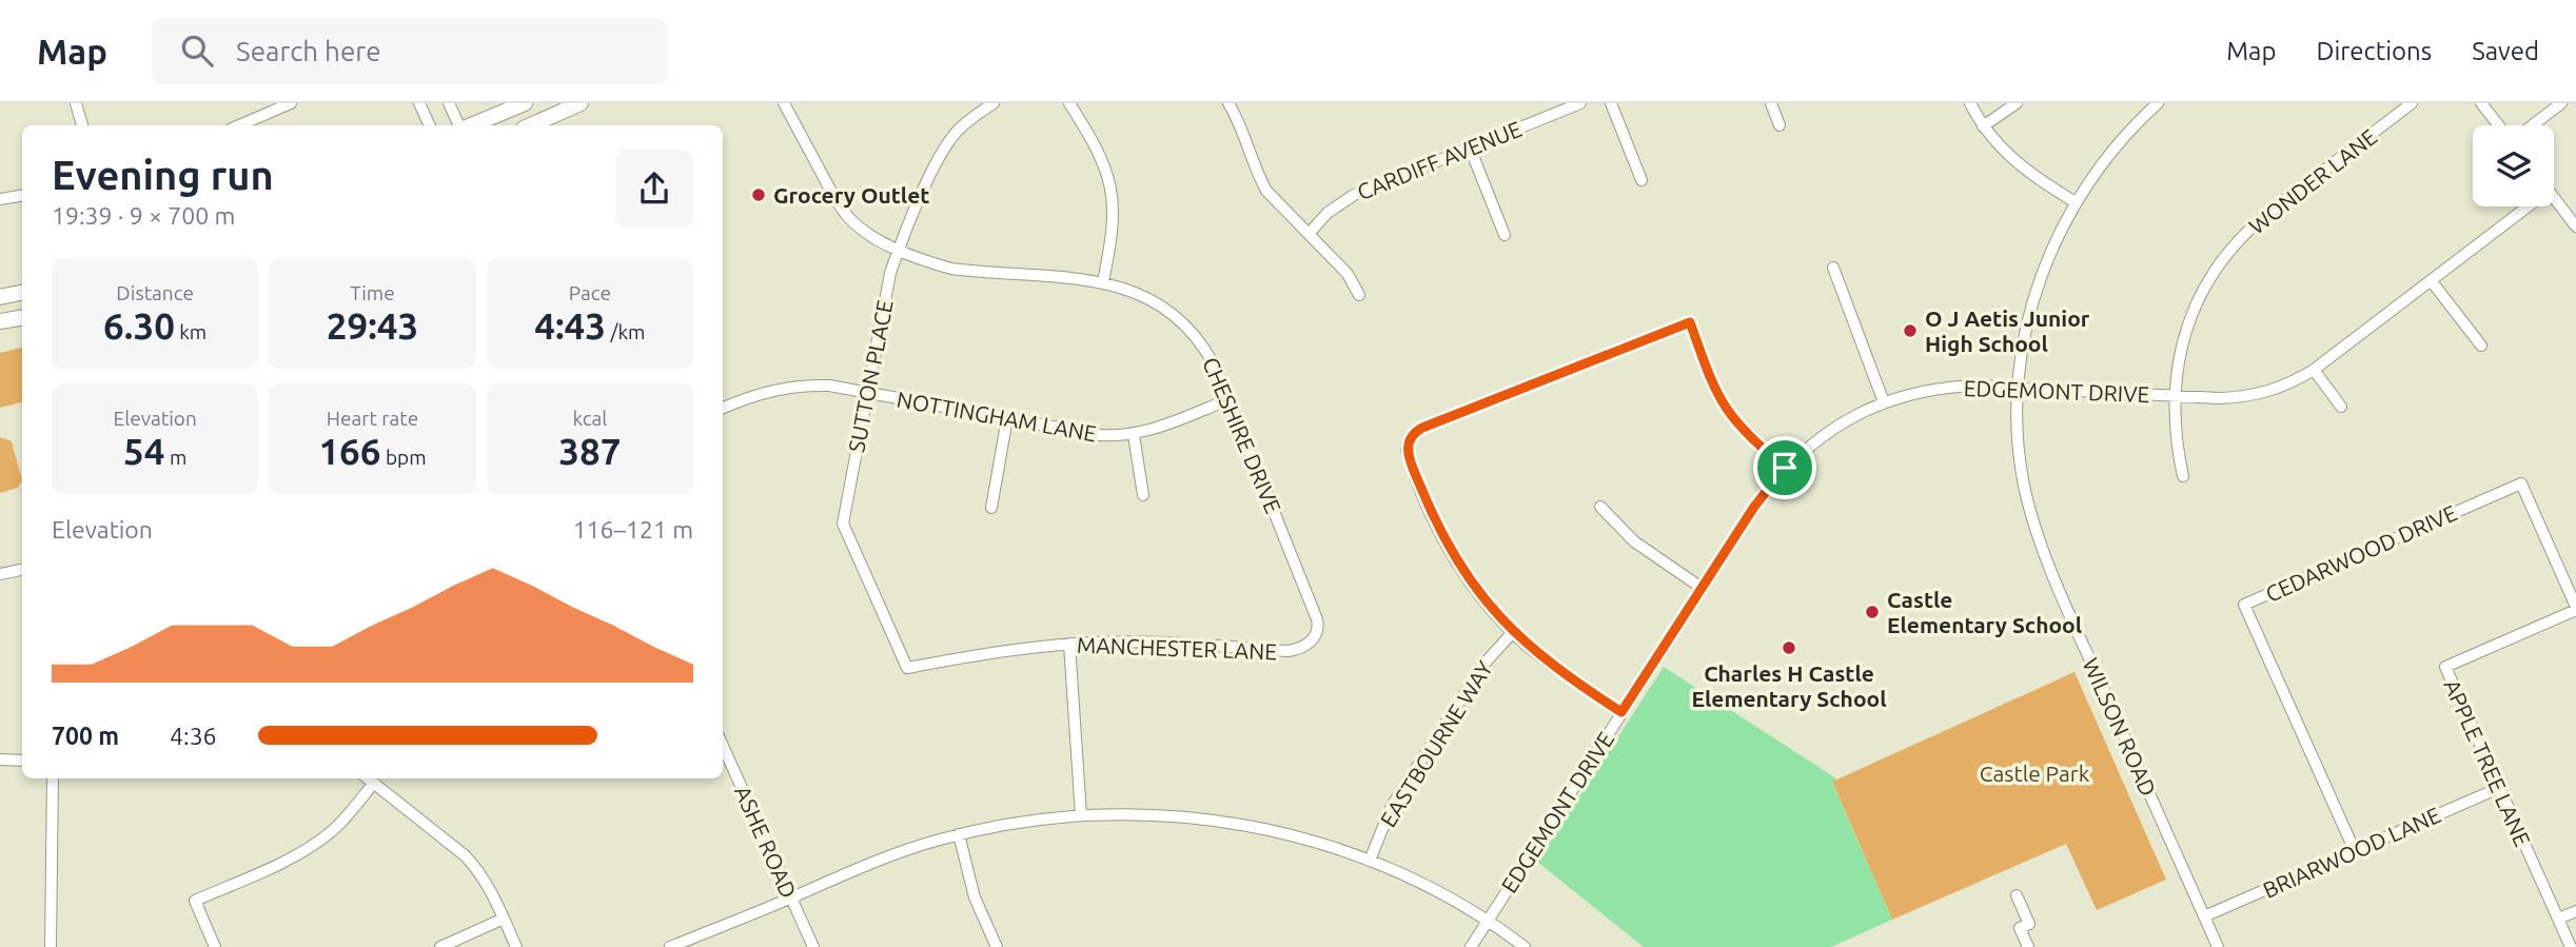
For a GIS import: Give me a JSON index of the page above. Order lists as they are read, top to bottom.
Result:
{
  "streets": {
    "street": [
      "CARDIFF AVENUE",
      "WONDER LANE",
      "SUTTON PLACE",
      "EDGEMONT DRIVE",
      "NOTTINGHAM LANE",
      "CHESHIRE DRIVE",
      "CEDARWOOD DRIVE",
      "MANCHESTER LANE",
      "WILSON ROAD",
      "EASTBOURNE WAY",
      "APPLE TREE LANE",
      "ASHE ROAD",
      "BRIARWOOD LANE"
    ]
  },
  "crossings": [
    ["WONDER LANE", "EDGEMONT DRIVE"],
    ["SUTTON PLACE", "NOTTINGHAM LANE"],
    ["SUTTON PLACE", "CHESHIRE DRIVE"],
    ["SUTTON PLACE", "MANCHESTER LANE"],
    ["EDGEMONT DRIVE", "WILSON ROAD"],
    ["NOTTINGHAM LANE", "CHESHIRE DRIVE"],
    ["CHESHIRE DRIVE", "MANCHESTER LANE"],
    ["CEDARWOOD DRIVE", "APPLE TREE LANE"],
    ["CEDARWOOD DRIVE", "BRIARWOOD LANE"],
    ["WILSON ROAD", "BRIARWOOD LANE"],
    ["APPLE TREE LANE", "BRIARWOOD LANE"]
  ],
  "parks": ["Castle Park"],
  "places": [
    "Grocery Outlet",
    "O J Aetis Junior High School",
    "Castle Elementary School",
    "Charles H Castle Elementary School"
  ],
  "page": {
    "header": "Map",
    "search": "Search here",
    "nav": ["Map", "Directions", "Saved"],
    "heading": ["Evening run", "19:39 · 9 × 700 m"],
    "stats": [
      ["Distance", "6.30 km"],
      ["Time", "29:43"],
      ["Pace", "4:43 /km"],
      ["Elevation", "54 m"],
      ["Heart rate", "166 bpm"],
      ["kcal", "387"]
    ],
    "chart": ["Elevation", "116–121 m"],
    "list": [
      {
        "name": "700 m",
        "note": "4:36"
      }
    ]
  }
}
